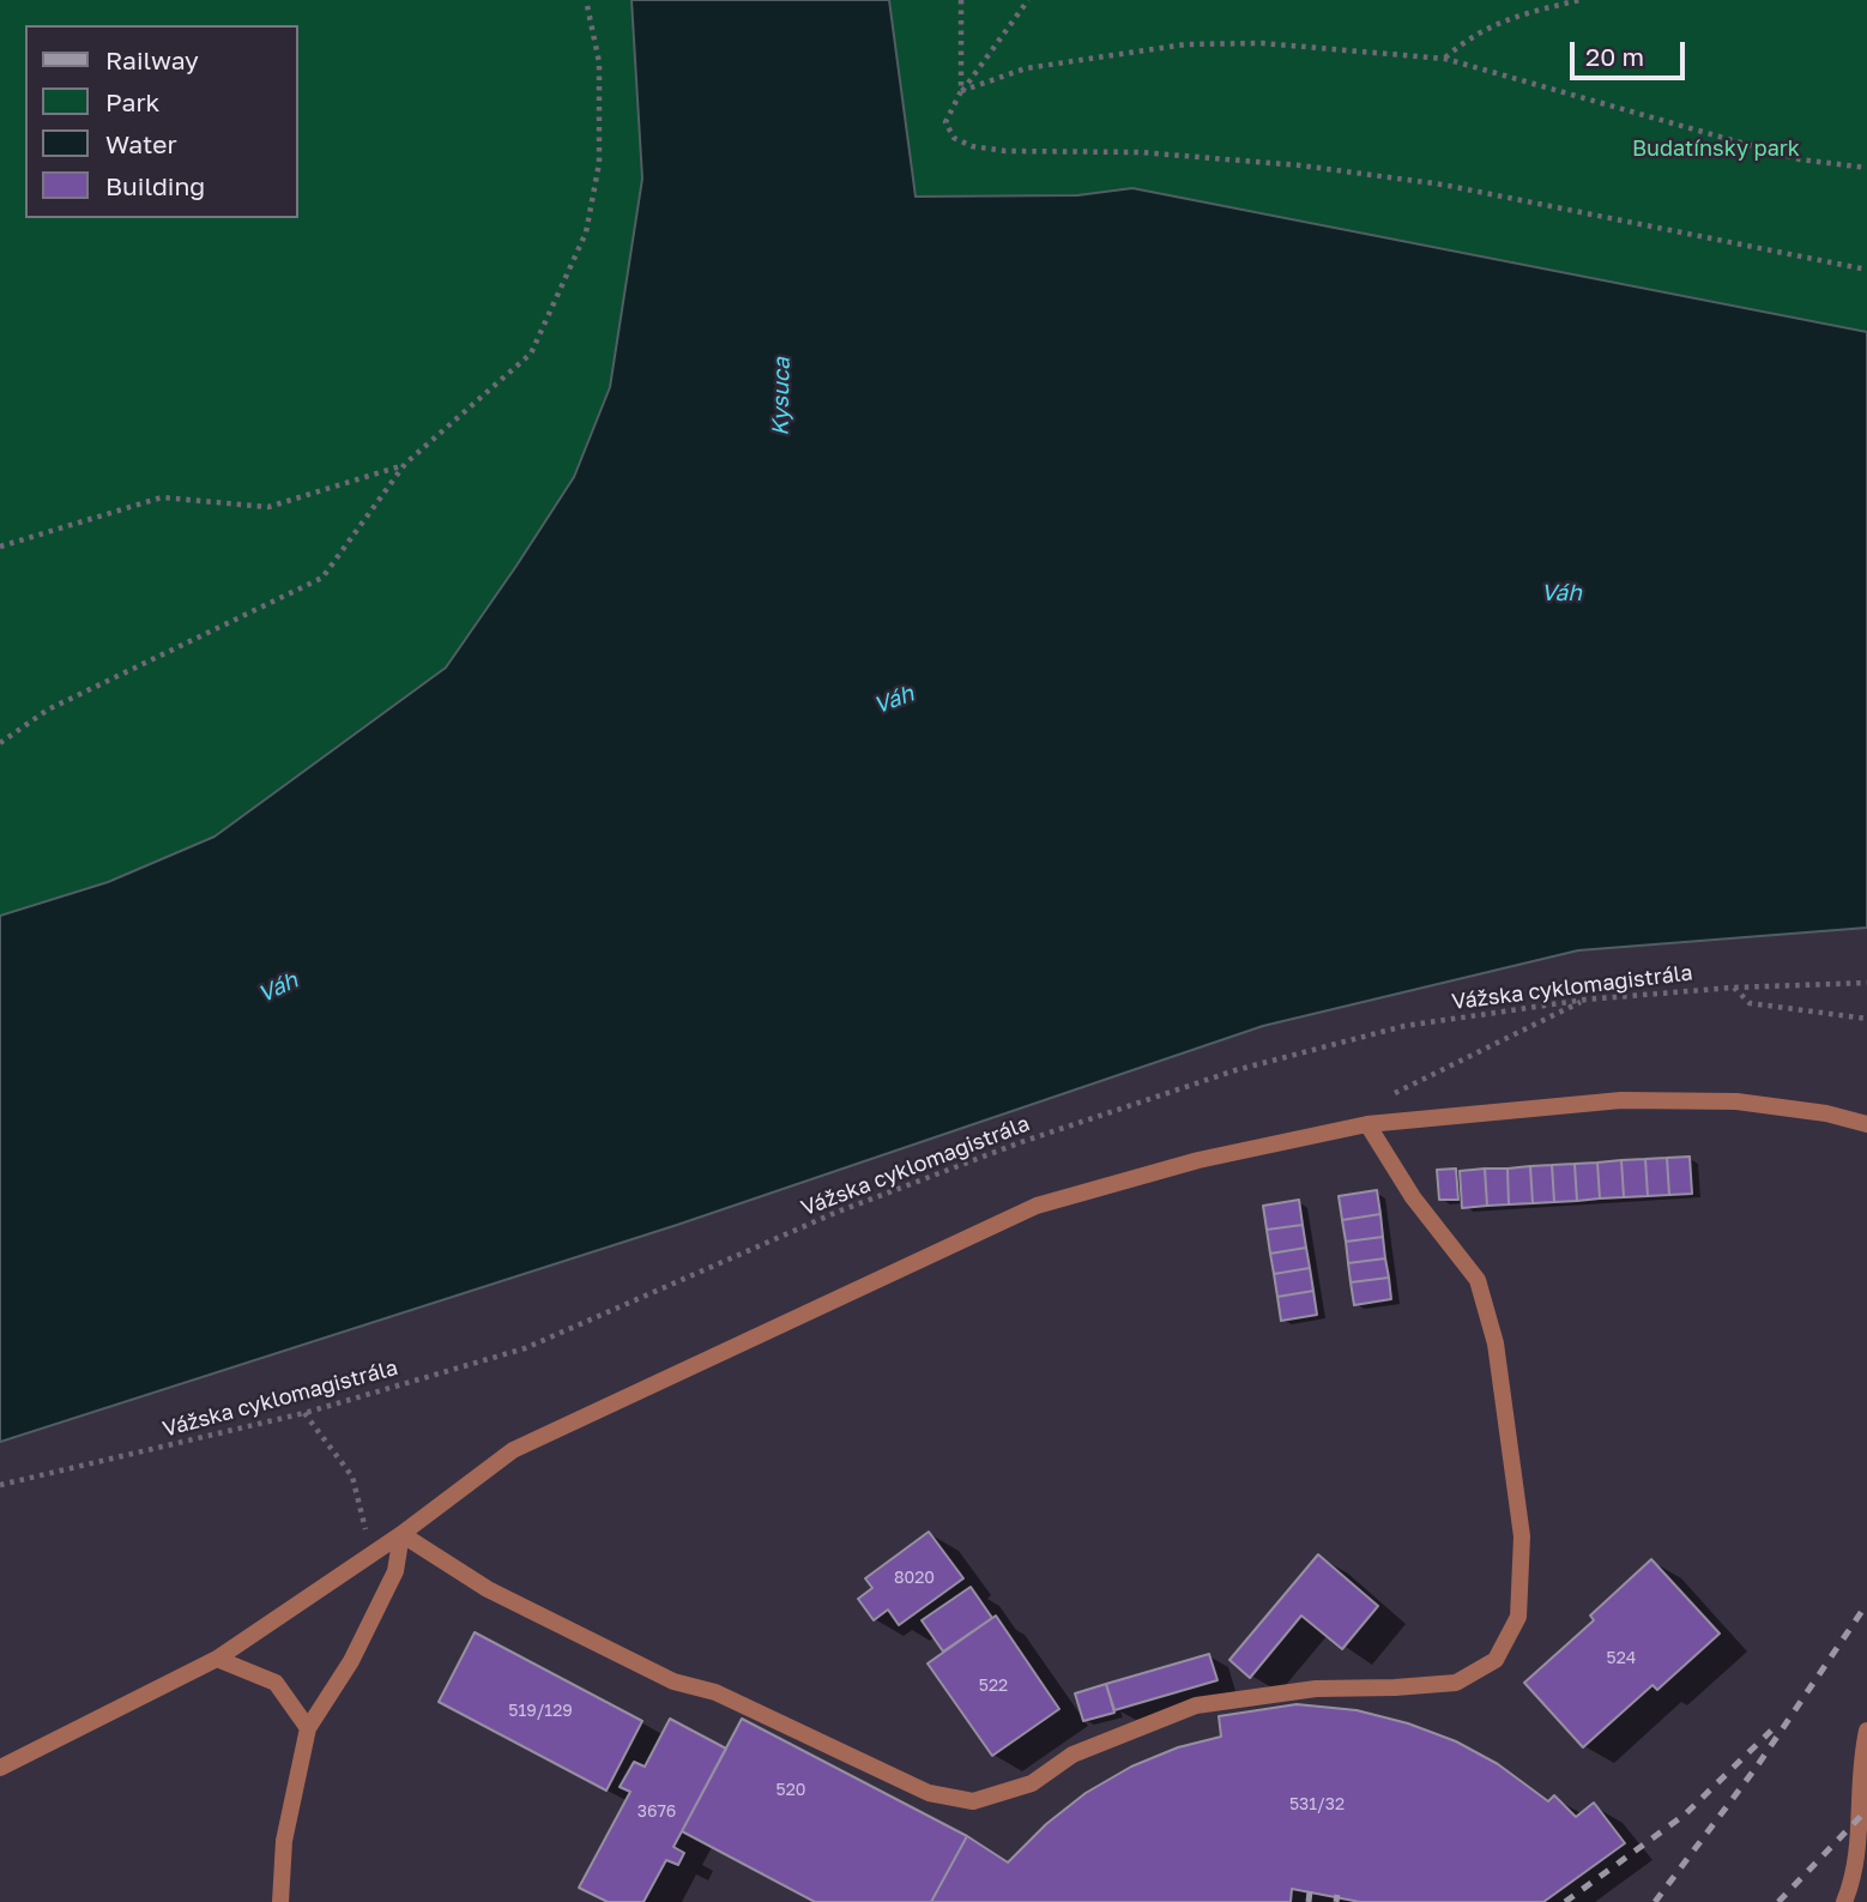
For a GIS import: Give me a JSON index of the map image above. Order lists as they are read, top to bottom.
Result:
{
  "streets": {
    "path": ["Vážska cyklomagistrála"]
  },
  "water": ["Kysuca", "Váh"],
  "parks": ["Budatínsky park"],
  "house_numbers": [
    "8020",
    "524",
    "522",
    "519/129",
    "520",
    "531/32",
    "3676"
  ],
  "legend": [
    "Railway",
    "Park",
    "Water",
    "Building"
  ],
  "scale_bar": "20 m"
}
